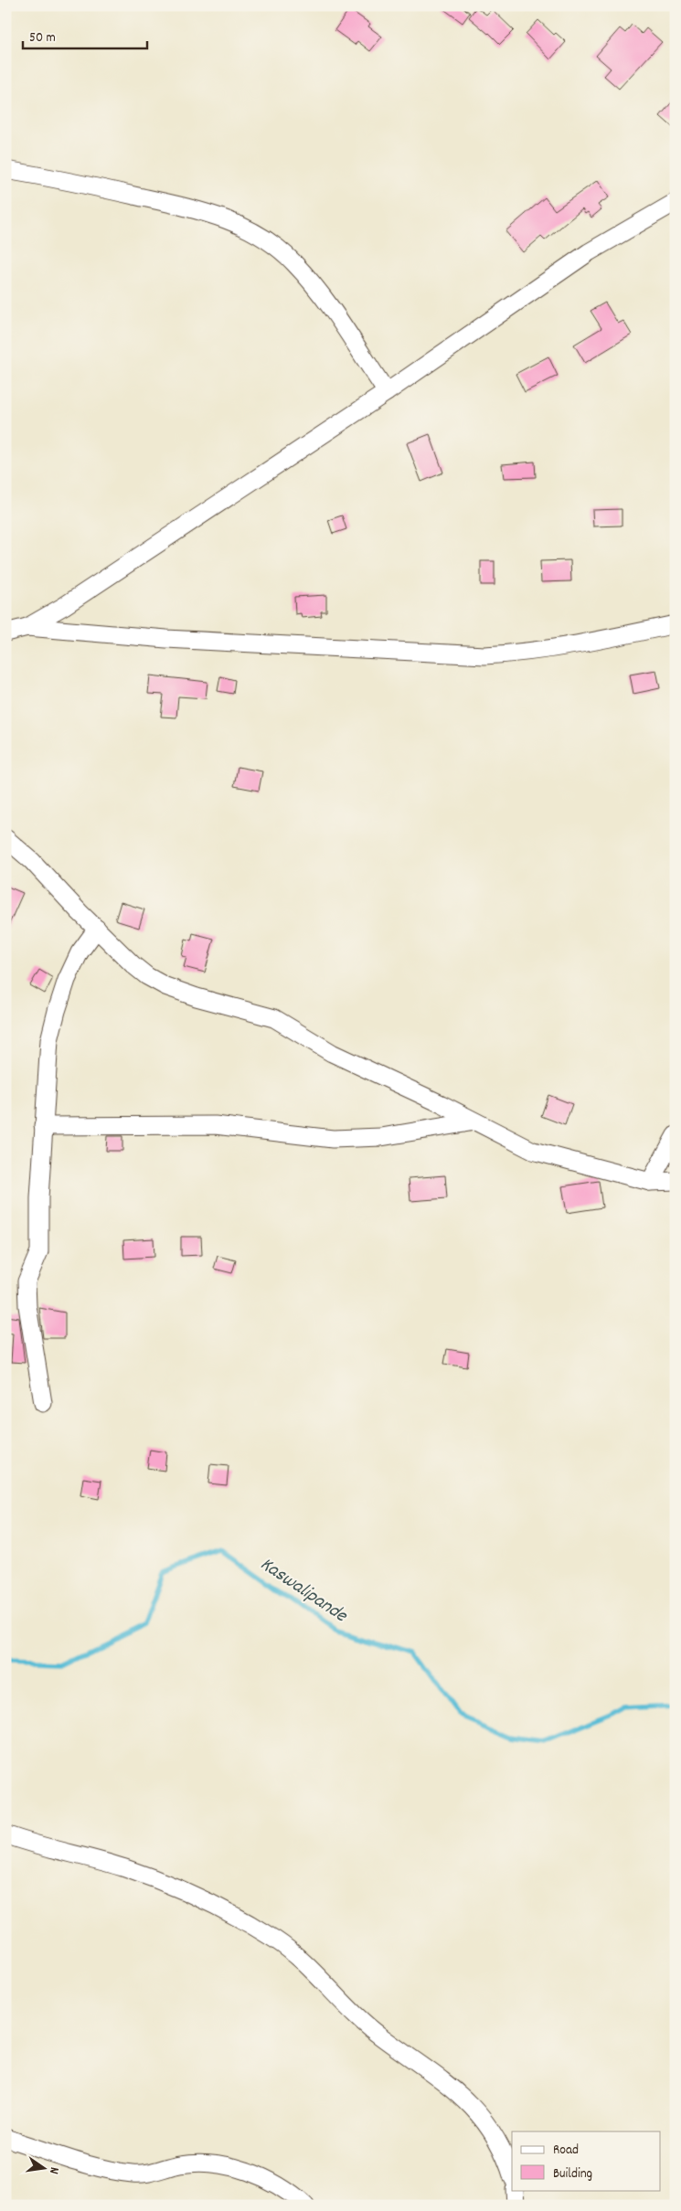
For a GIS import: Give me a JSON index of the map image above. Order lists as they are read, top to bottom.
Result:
{
  "water": ["Kaswalipande"],
  "legend": ["Road", "Building"],
  "scale_bar": "50 m",
  "north": "right"
}
